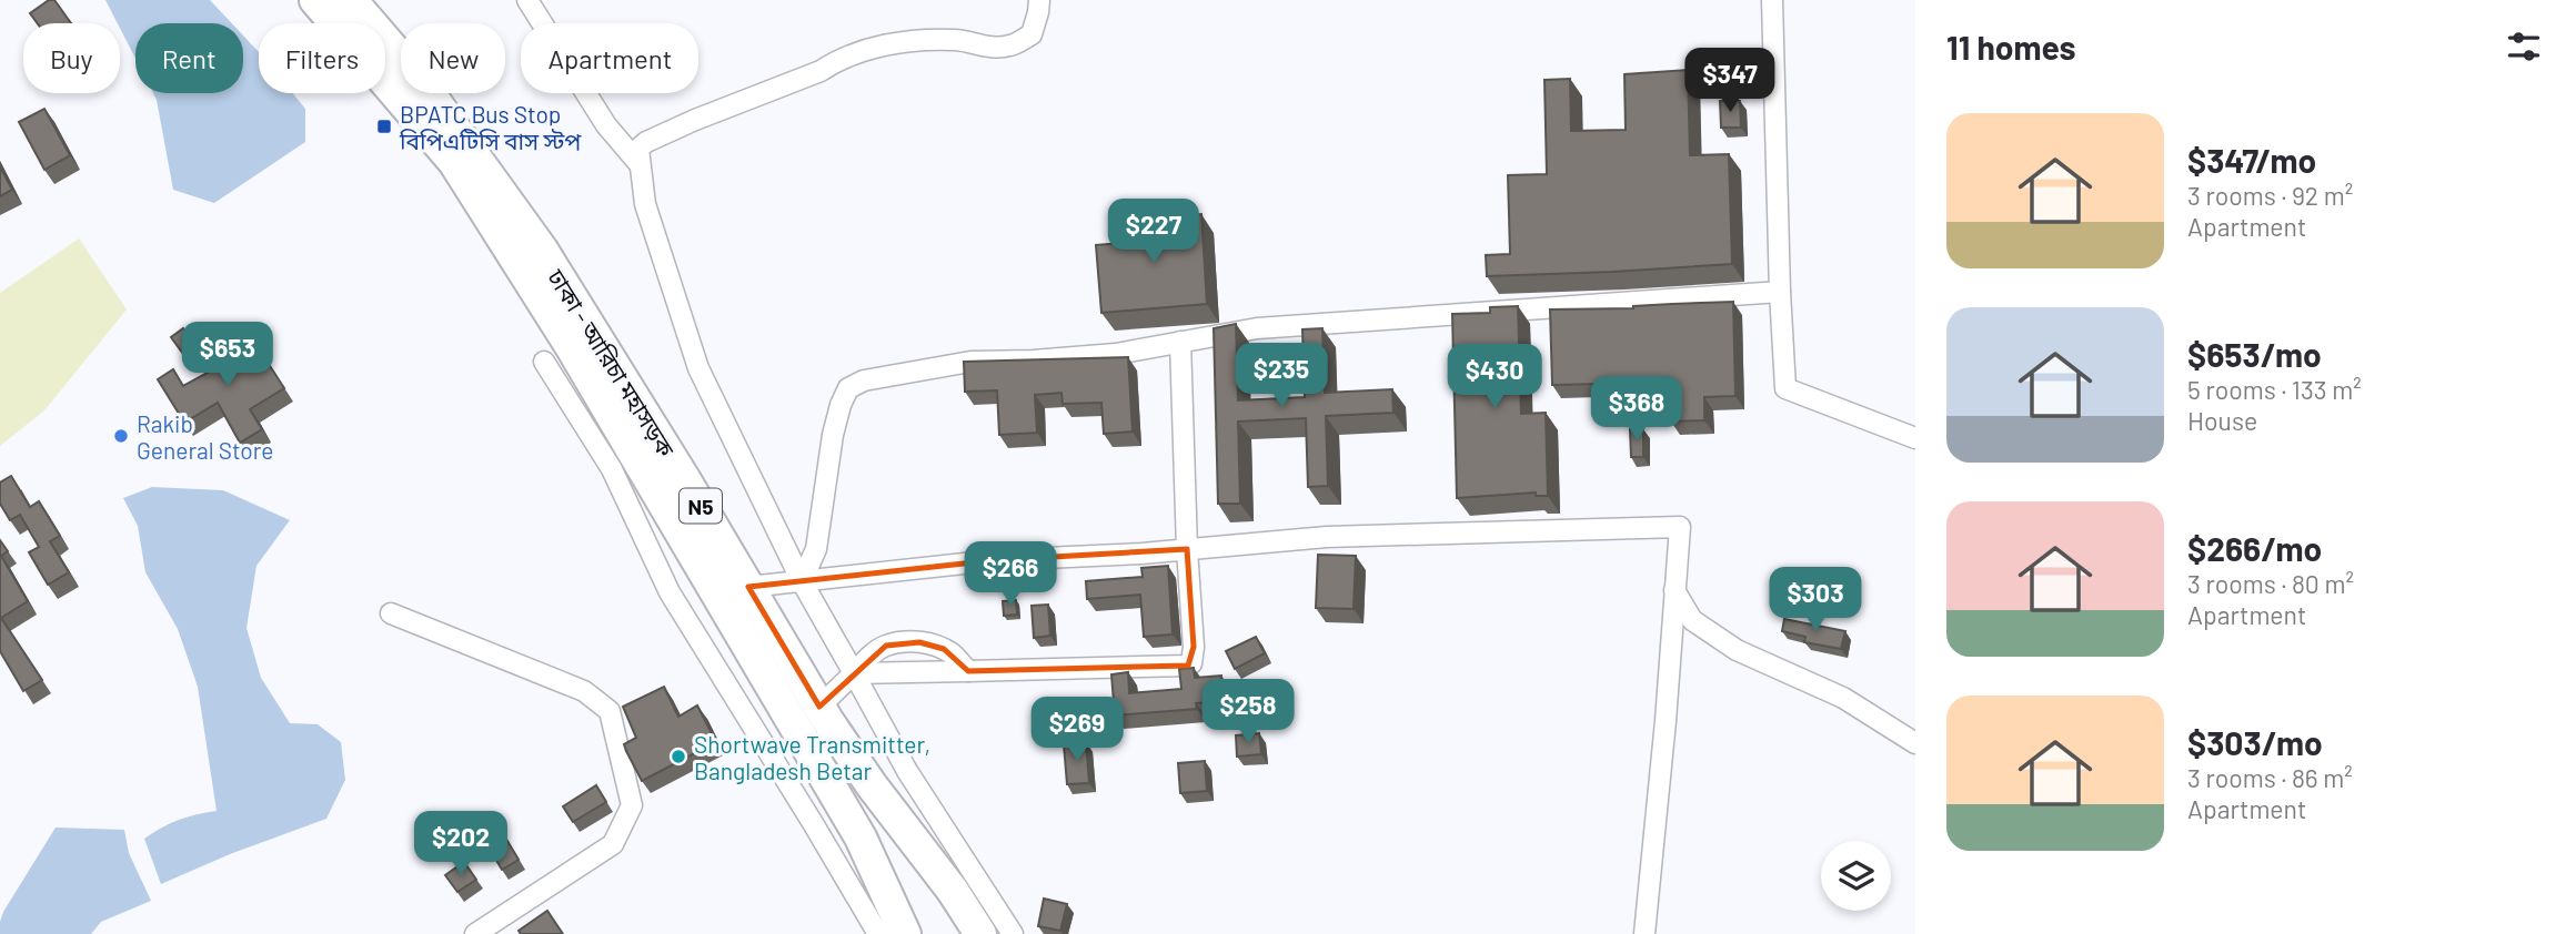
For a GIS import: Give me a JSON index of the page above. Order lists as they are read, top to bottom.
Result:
{
  "streets": {
    "highway": ["ঢাকা - আরিচা মহাসড়ক", "N5"]
  },
  "places": {
    "transit": ["BPATC Bus Stop বিপিএটিসি বাস স্টপ"],
    "other": ["Rakib General Store", "Shortwave Transmitter, Bangladesh Betar"]
  },
  "page": {
    "heading": "11 homes",
    "chip": [
      "Buy",
      "Rent",
      "Filters",
      "New",
      "Apartment"
    ],
    "price": [
      "$347",
      "$227",
      "$653",
      "$235",
      "$430",
      "$368",
      "$266",
      "$303",
      "$258",
      "$269",
      "$202"
    ],
    "list": [
      {
        "name": "$347/mo",
        "note": "3 rooms · 92 m² · Apartment"
      },
      {
        "name": "$653/mo",
        "note": "5 rooms · 133 m² · House"
      },
      {
        "name": "$266/mo",
        "note": "3 rooms · 80 m² · Apartment"
      },
      {
        "name": "$303/mo",
        "note": "3 rooms · 86 m² · Apartment"
      }
    ]
  }
}
